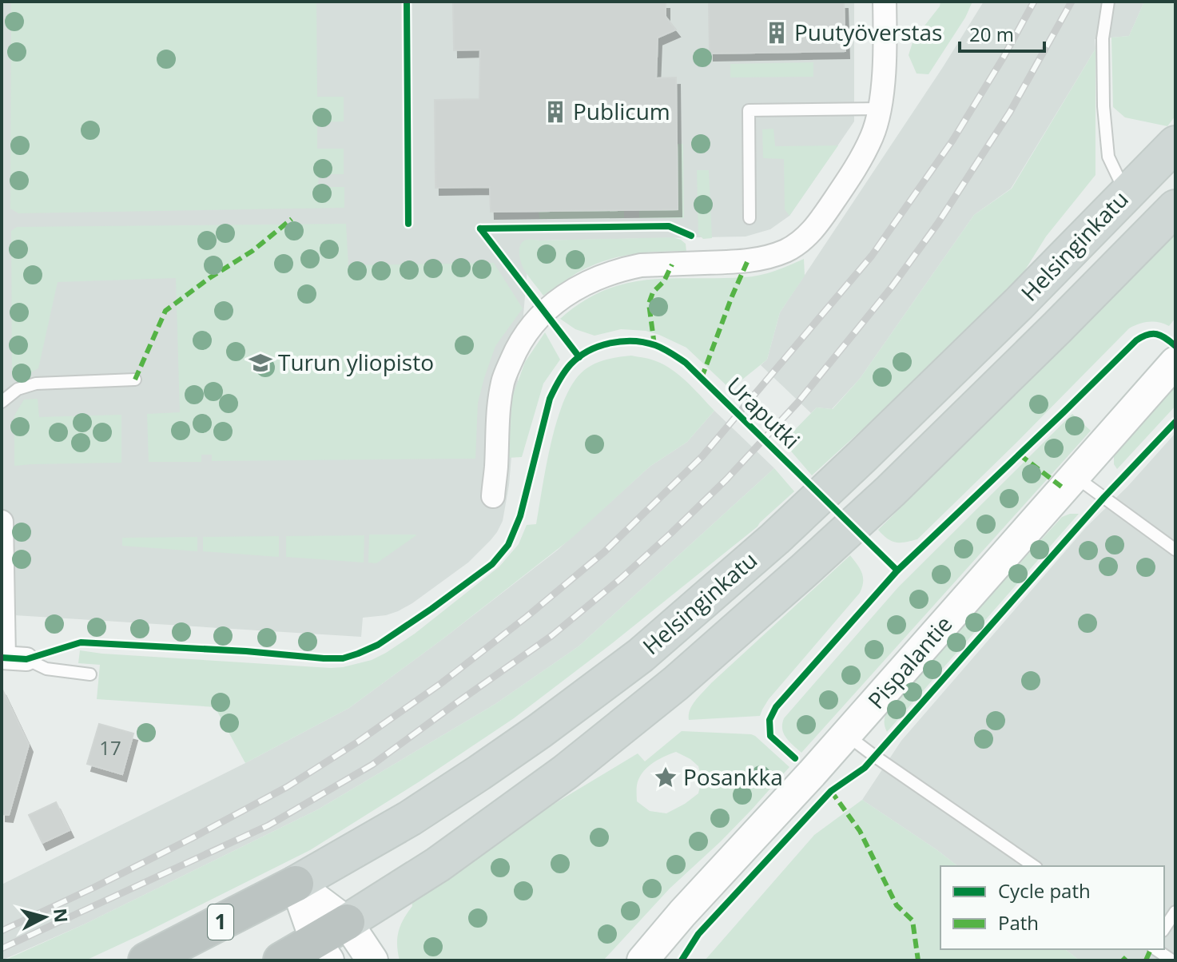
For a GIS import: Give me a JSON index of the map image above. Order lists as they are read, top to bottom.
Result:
{
  "streets": {
    "highway": ["Helsinginkatu", "1"],
    "street": ["Pispalantie"],
    "cycle path": ["Uraputki"]
  },
  "places": {
    "building": ["Puutyöverstas", "Publicum"],
    "school or university": ["Turun yliopisto"],
    "place": ["Posankka"]
  },
  "house_numbers": ["17"],
  "legend": ["Cycle path", "Path"],
  "scale_bar": "20 m",
  "north": "right"
}
